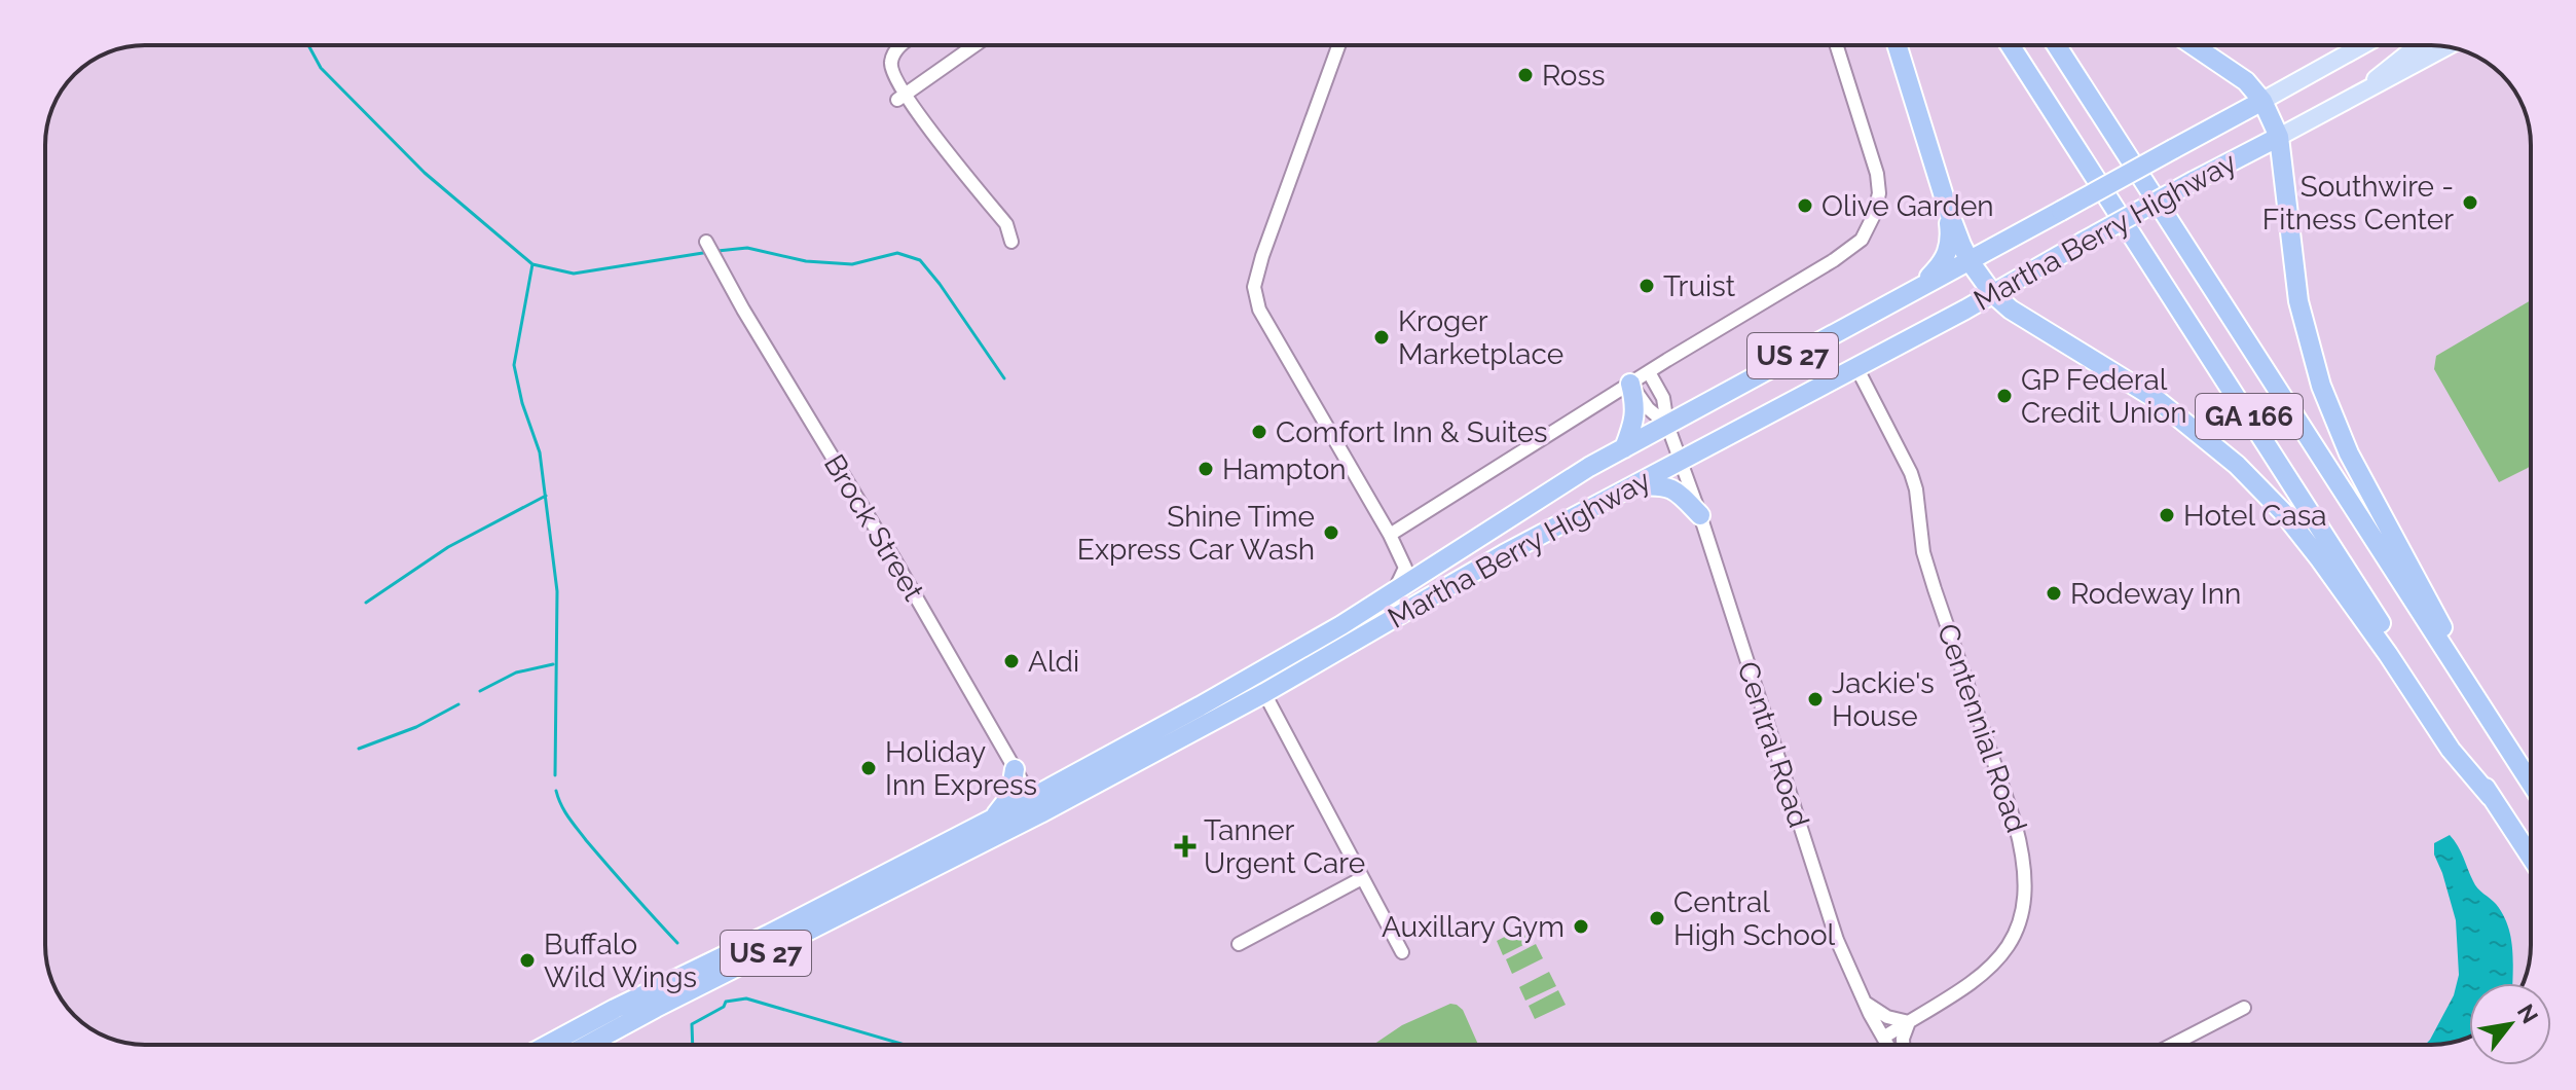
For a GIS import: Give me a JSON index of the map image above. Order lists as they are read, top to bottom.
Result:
{
  "streets": {
    "highway": ["Martha Berry Highway", "US 27", "GA 166"],
    "street": ["Brock Street", "Centennial Road", "Central Road"]
  },
  "crossings": [
    ["Martha Berry Highway", "Brock Street"],
    ["Martha Berry Highway", "Centennial Road"],
    ["Martha Berry Highway", "Central Road"],
    ["Centennial Road", "Central Road"]
  ],
  "places": {
    "other": [
      "Ross",
      "Southwire - Fitness Center",
      "Olive Garden",
      "Truist",
      "Kroger Marketplace",
      "GP Federal Credit Union",
      "Comfort Inn & Suites",
      "Hampton",
      "Hotel Casa",
      "Shine Time Express Car Wash",
      "Rodeway Inn",
      "Aldi",
      "Jackie's House",
      "Holiday Inn Express",
      "Central High School",
      "Auxillary Gym",
      "Buffalo Wild Wings"
    ],
    "health": ["Tanner Urgent Care"]
  },
  "north": "top right"
}
